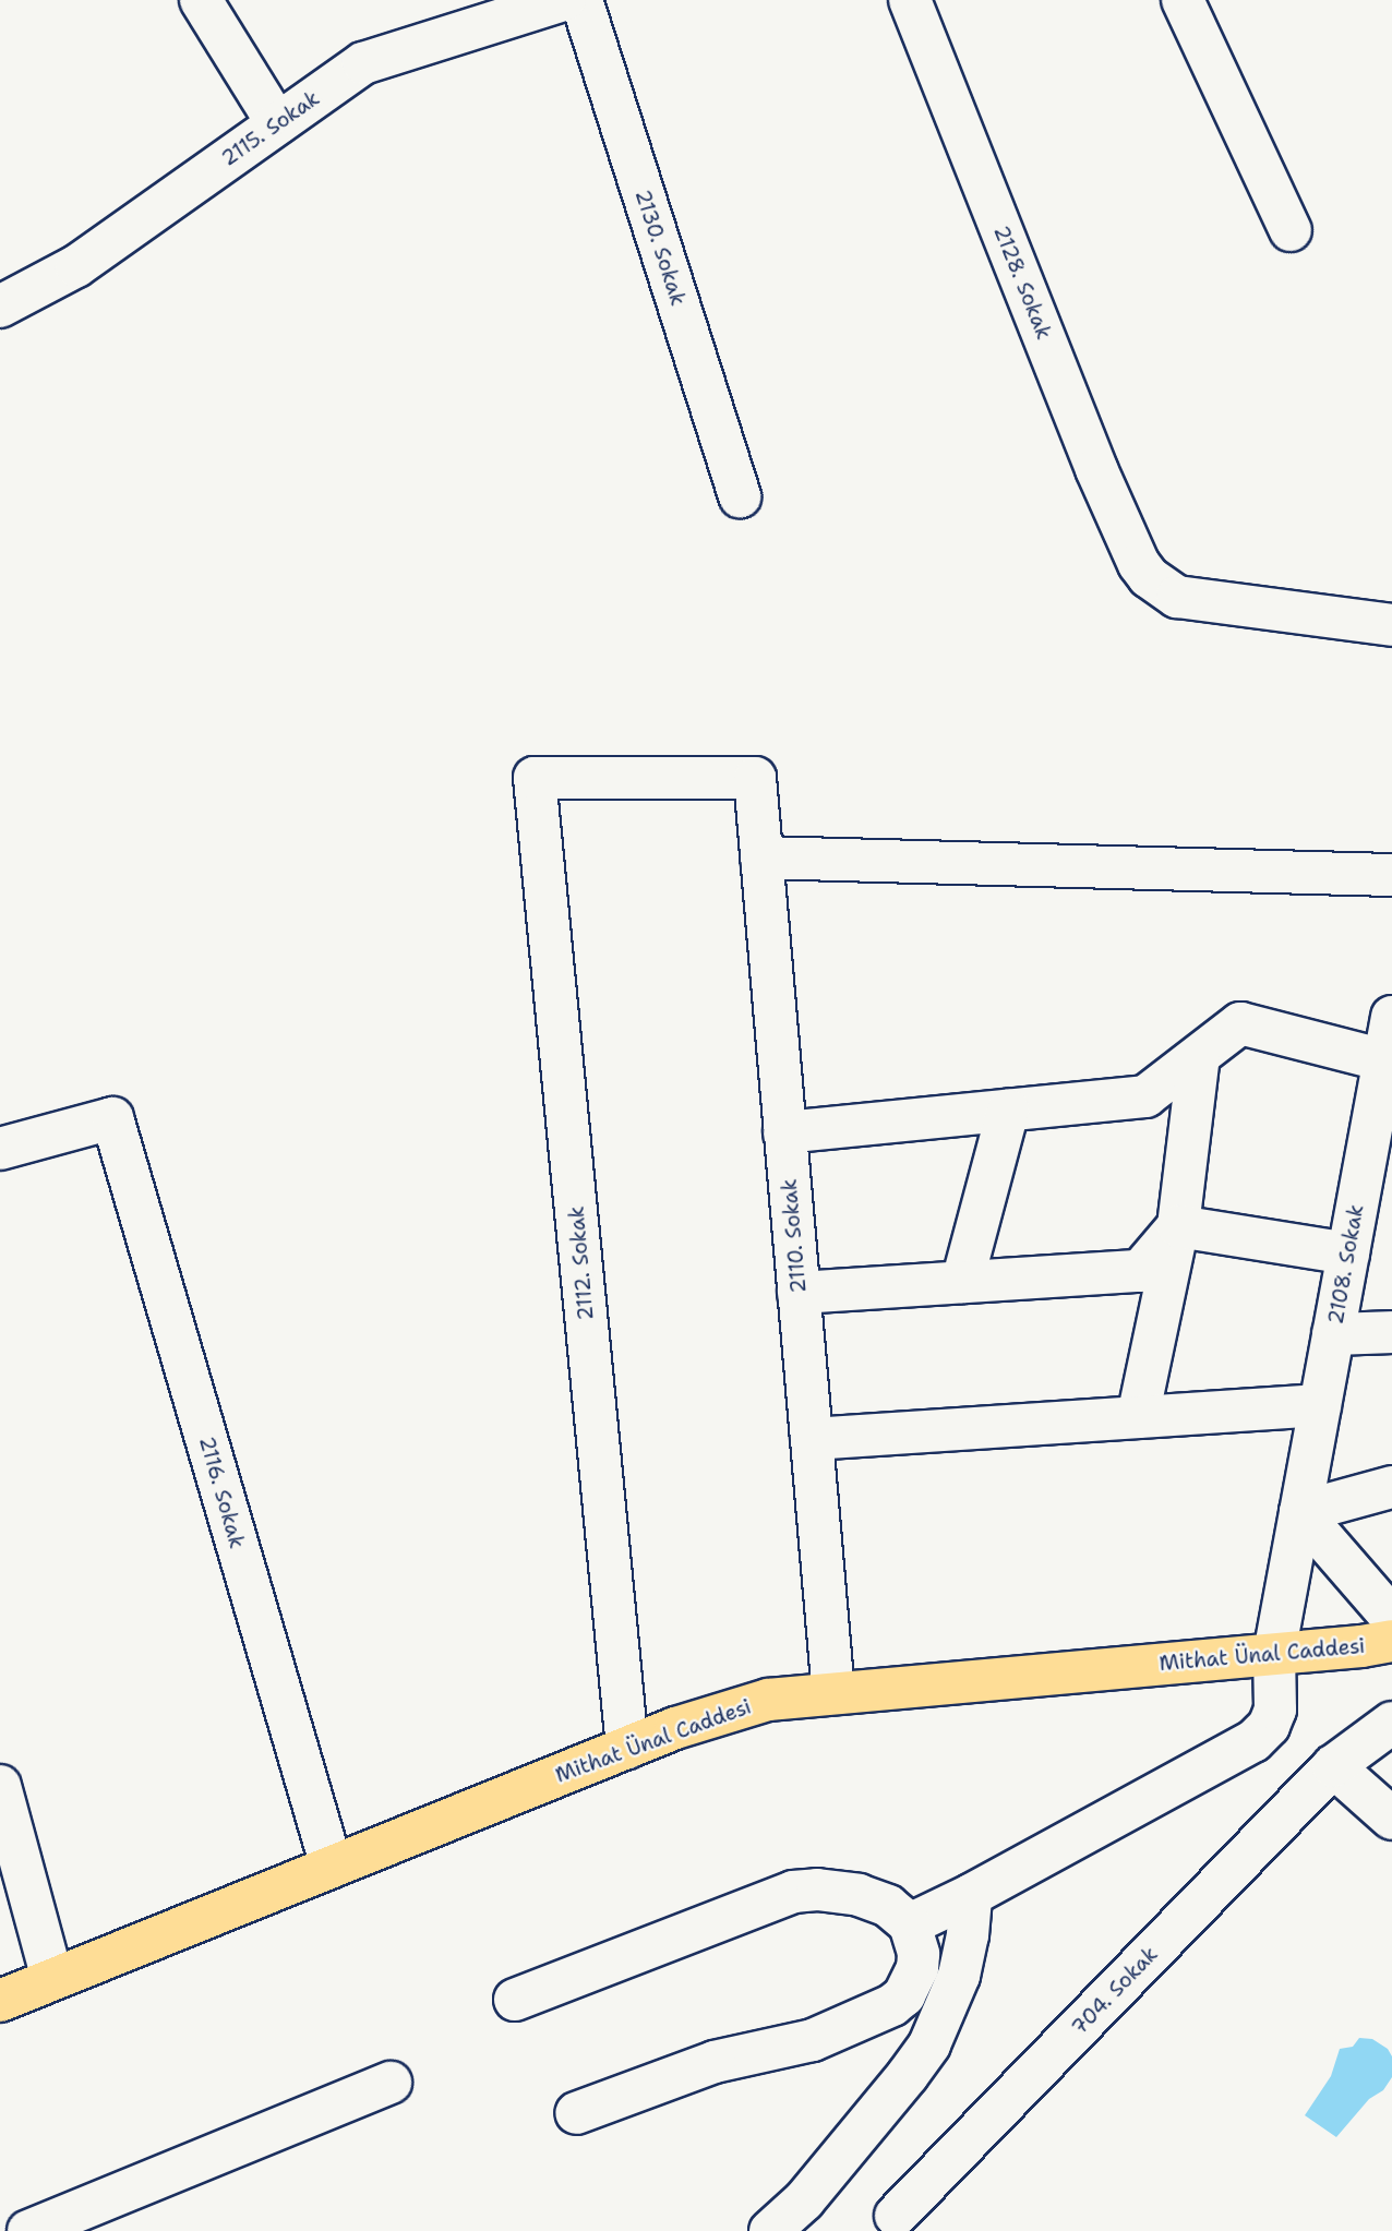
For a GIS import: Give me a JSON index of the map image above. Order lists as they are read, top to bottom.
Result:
{
  "streets": {
    "main road": ["Mithat Ünal Caddesi"],
    "street": [
      "2115. Sokak",
      "2130. Sokak",
      "2128. Sokak",
      "2110. Sokak",
      "2112. Sokak",
      "2108. Sokak",
      "2116. Sokak",
      "704. Sokak"
    ]
  },
  "crossings": [
    ["2110. Sokak", "2112. Sokak"],
    ["2110. Sokak", "Mithat Ünal Caddesi"],
    ["2112. Sokak", "Mithat Ünal Caddesi"],
    ["2108. Sokak", "Mithat Ünal Caddesi"],
    ["2116. Sokak", "Mithat Ünal Caddesi"]
  ]
}
